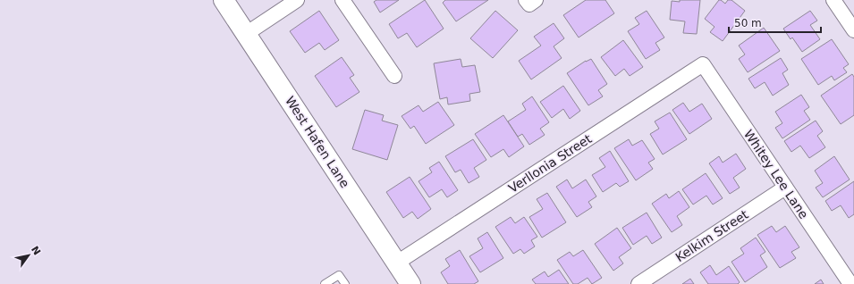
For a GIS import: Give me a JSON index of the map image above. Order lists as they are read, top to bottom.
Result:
{
  "streets": {
    "main road": ["West Hafen Lane"],
    "street": ["Verllonia Street", "Whitey Lee Lane", "Kelkim Street"]
  },
  "crossings": [
    ["West Hafen Lane", "Verllonia Street"],
    ["Verllonia Street", "Whitey Lee Lane"],
    ["Whitey Lee Lane", "Kelkim Street"]
  ],
  "scale_bar": "50 m",
  "north": "top right"
}
